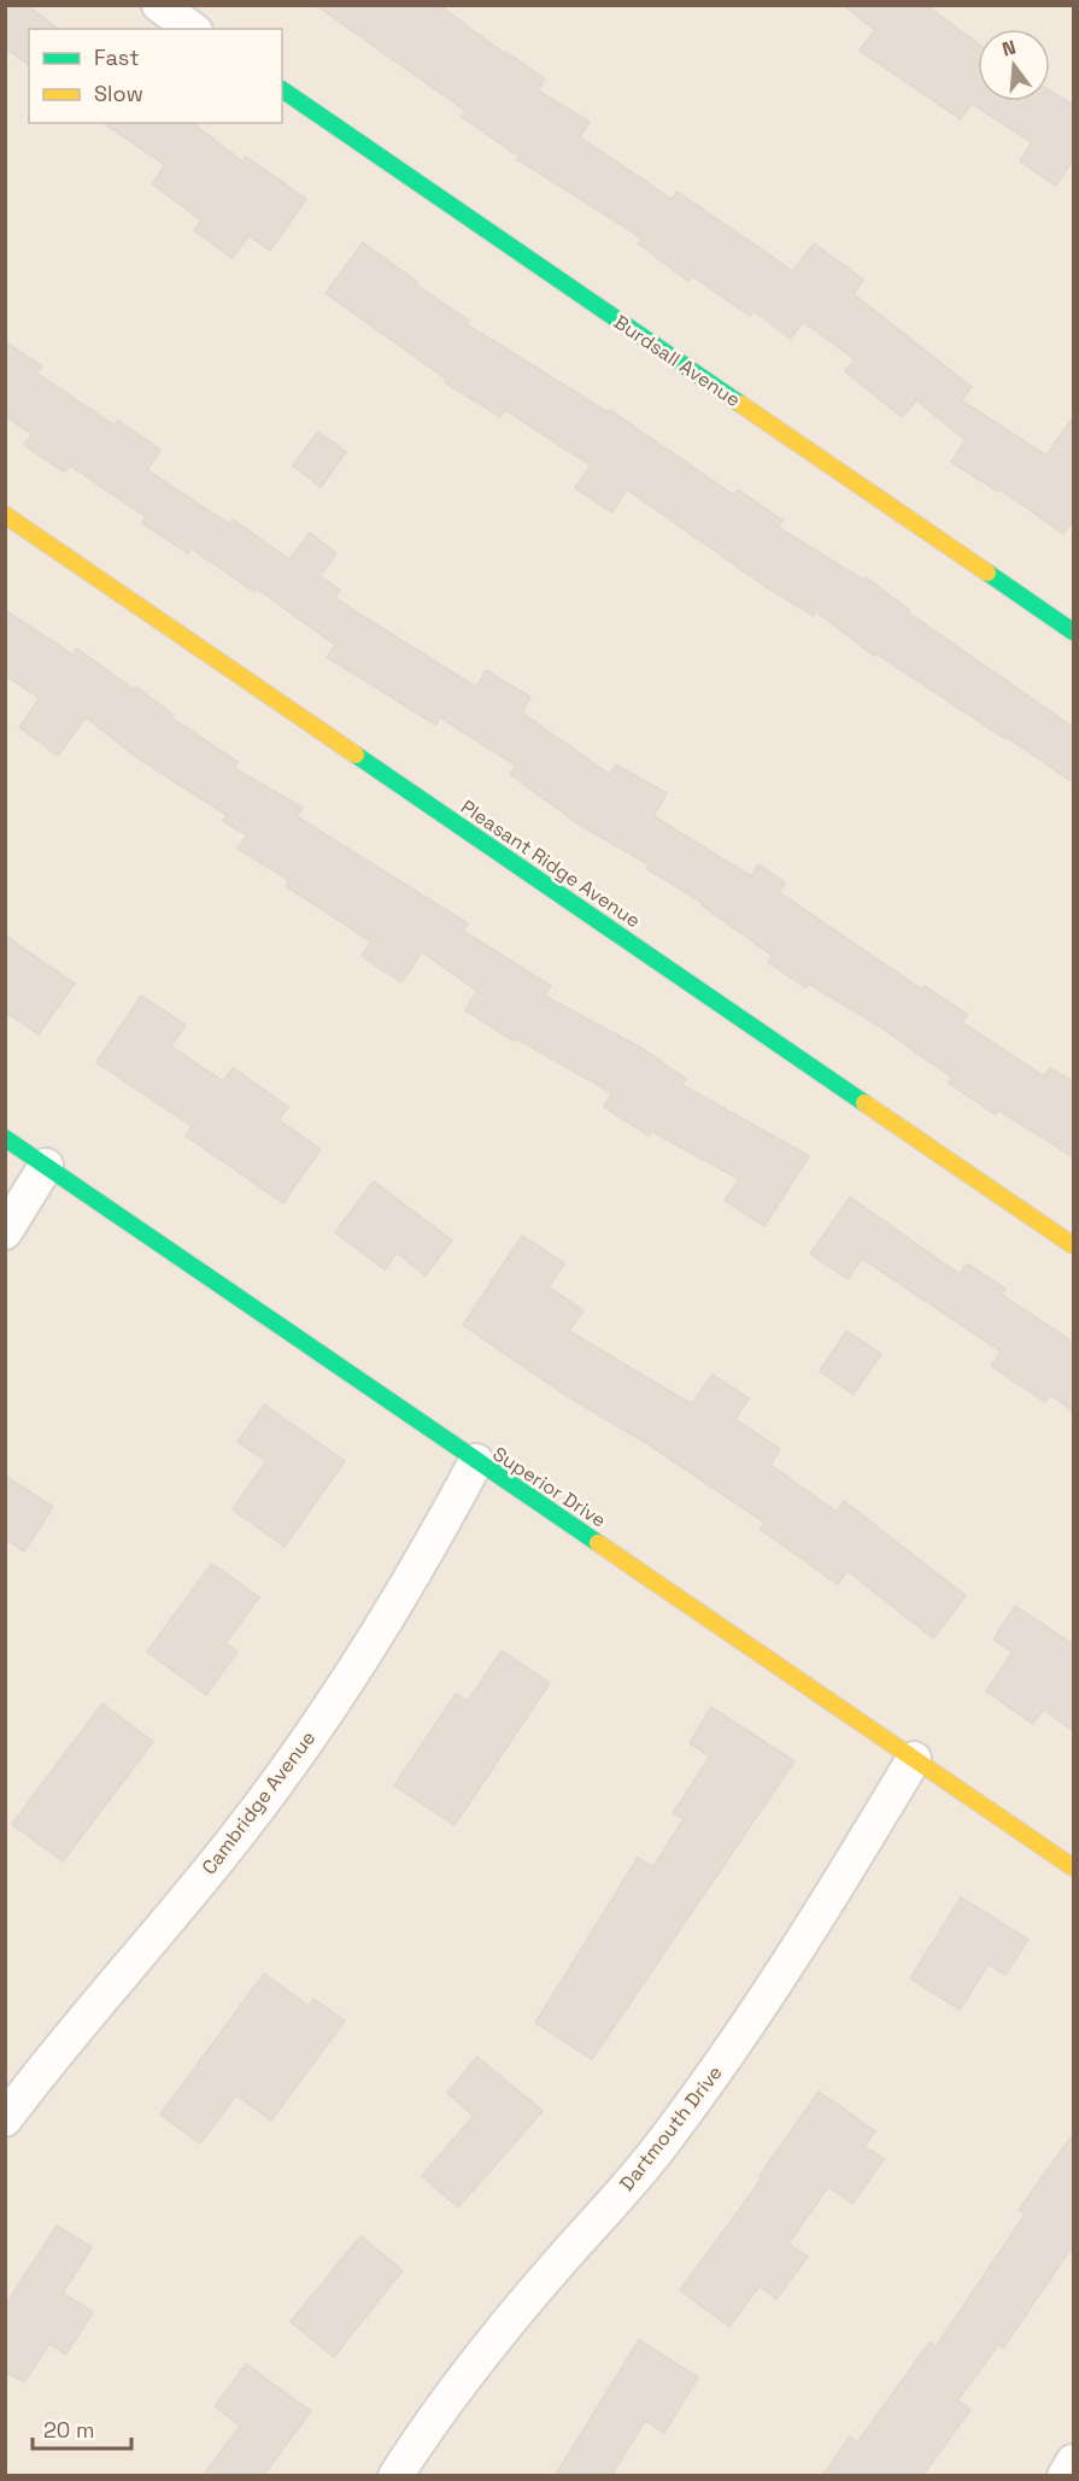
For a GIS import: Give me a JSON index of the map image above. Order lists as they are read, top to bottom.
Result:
{
  "streets": {
    "street": [
      "Burdsall Avenue",
      "Pleasant Ridge Avenue",
      "Superior Drive",
      "Cambridge Avenue",
      "Dartmouth Drive"
    ]
  },
  "crossings": [
    ["Superior Drive", "Cambridge Avenue"],
    ["Superior Drive", "Dartmouth Drive"]
  ],
  "legend": ["Fast", "Slow"],
  "scale_bar": "20 m",
  "north": "top"
}
